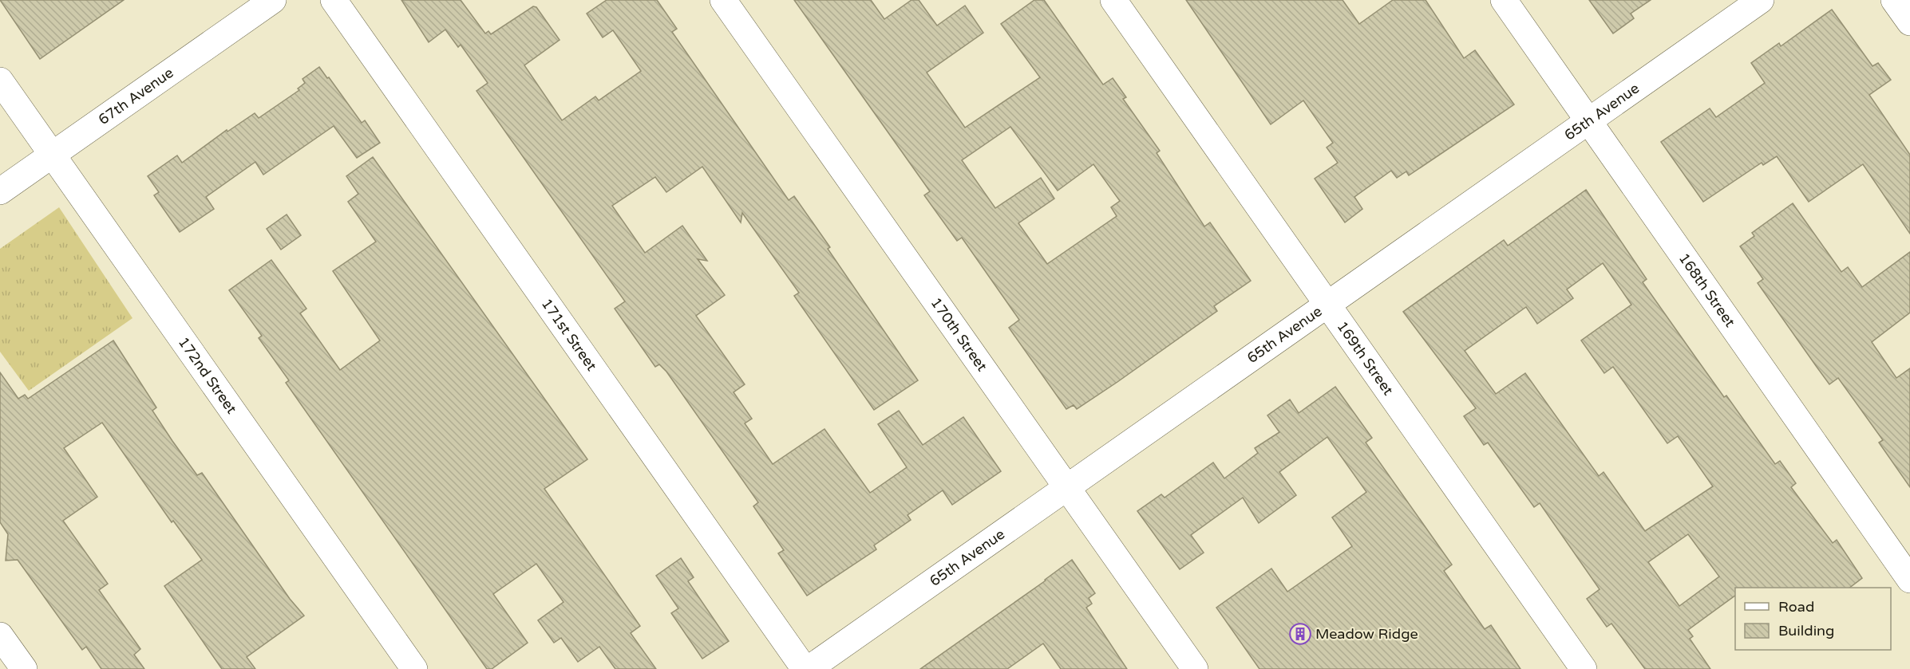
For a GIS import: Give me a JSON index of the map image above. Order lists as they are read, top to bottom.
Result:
{
  "streets": {
    "street": [
      "67th Avenue",
      "65th Avenue",
      "168th Street",
      "171st Street",
      "170th Street",
      "169th Street",
      "172nd Street"
    ]
  },
  "crossings": [
    ["67th Avenue", "172nd Street"],
    ["65th Avenue", "168th Street"],
    ["65th Avenue", "170th Street"],
    ["65th Avenue", "169th Street"]
  ],
  "places": {
    "building": ["Meadow Ridge"]
  },
  "legend": ["Road", "Building"]
}
